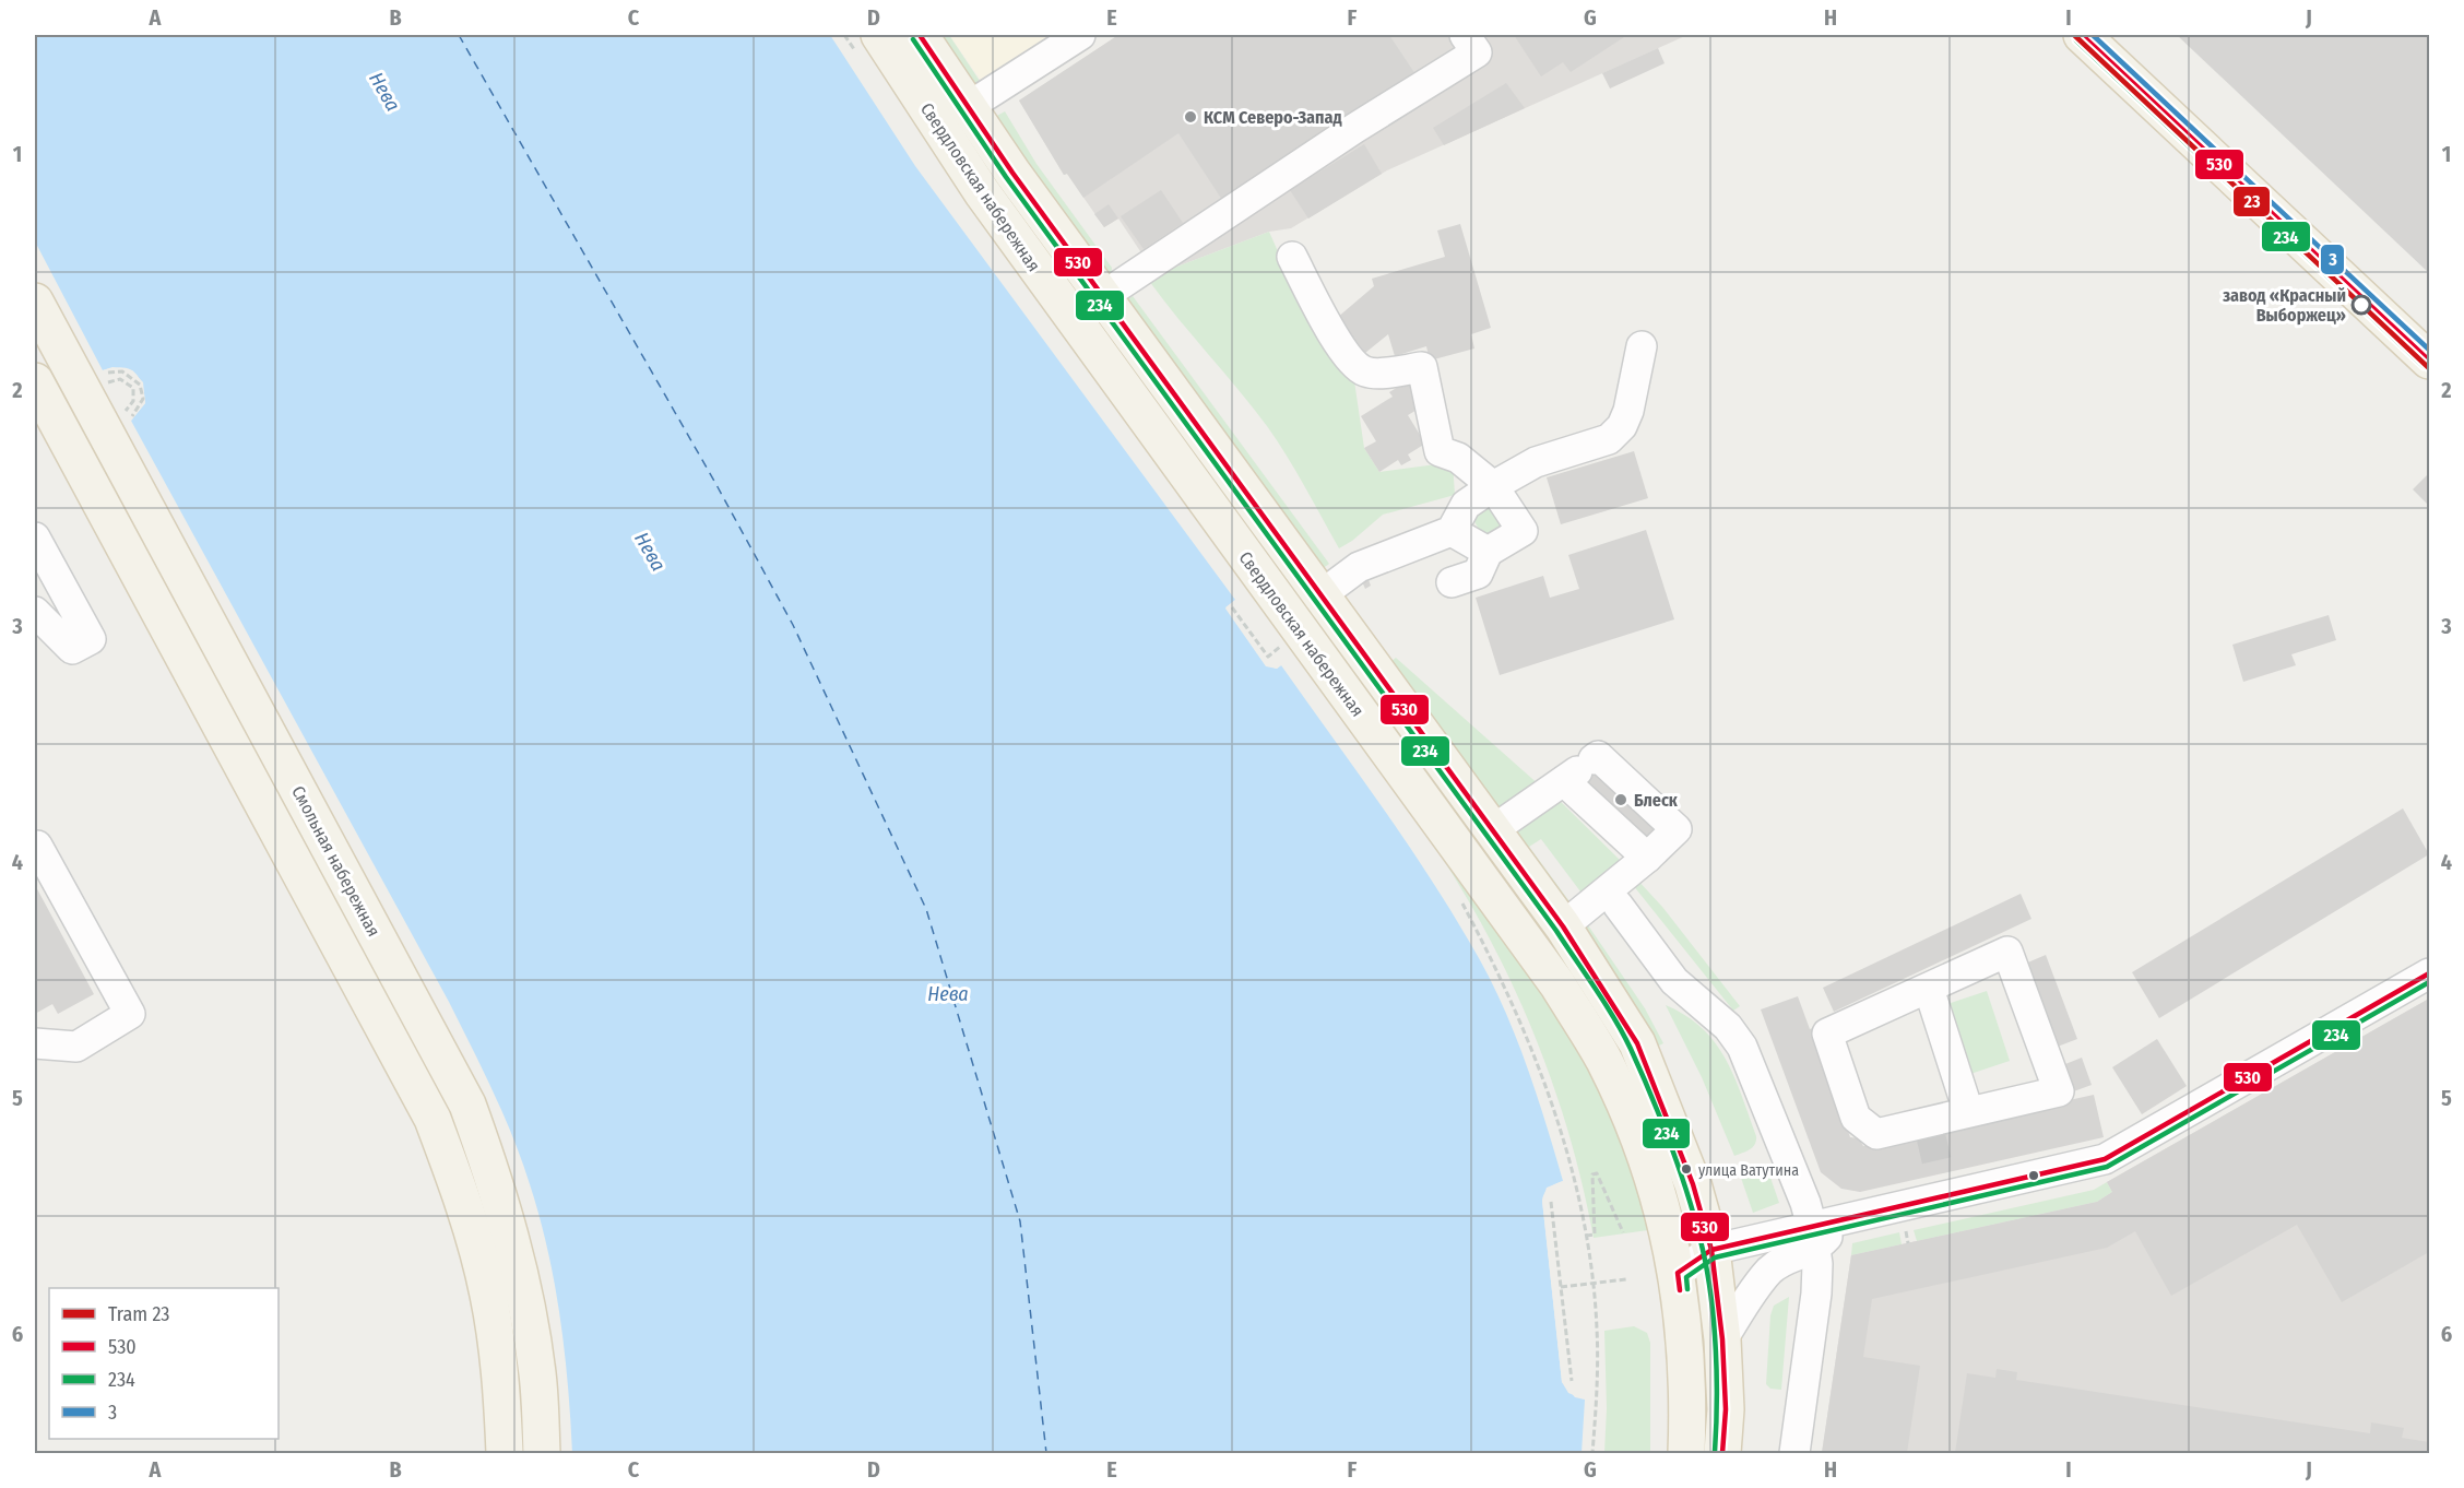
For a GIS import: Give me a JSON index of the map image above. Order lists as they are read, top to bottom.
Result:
{
  "streets": {
    "main road": ["Свердловская набережная", "Смольная набережная"]
  },
  "water": ["Нева"],
  "places": [
    "КСМ Северо-Запад",
    "завод «Красный Выборжец»",
    "Блеск",
    "улица Ватутина"
  ],
  "lines": [
    "tram line 23",
    "transit line 530",
    "transit line 3",
    "transit line 234"
  ],
  "legend": [
    "Tram 23",
    "530",
    "234",
    "3"
  ],
  "grid": {
    "columns": [
      "A",
      "B",
      "C",
      "D",
      "E",
      "F",
      "G",
      "H",
      "I",
      "J"
    ],
    "rows": [
      "1",
      "2",
      "3",
      "4",
      "5",
      "6"
    ]
  }
}
